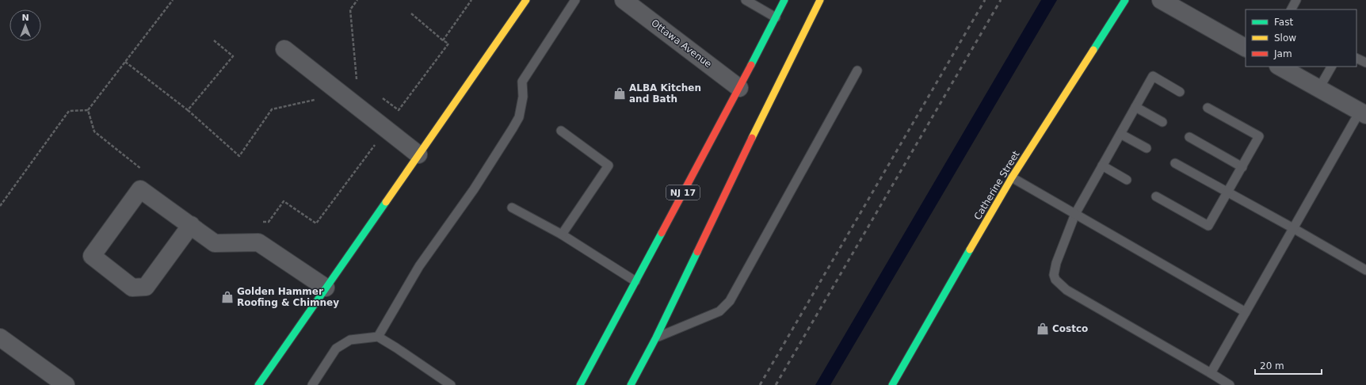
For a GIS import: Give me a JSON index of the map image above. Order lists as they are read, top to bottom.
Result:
{
  "streets": {
    "main road": ["Catherine Street", "NJ 17"],
    "street": ["Ottawa Avenue"]
  },
  "crossings": [
    ["Ottawa Avenue", "NJ 17"]
  ],
  "places": {
    "shop": ["ALBA Kitchen and Bath", "Golden Hammer Roofing & Chimney", "Costco"]
  },
  "legend": ["Fast", "Slow", "Jam"],
  "scale_bar": "20 m",
  "north": "top"
}
